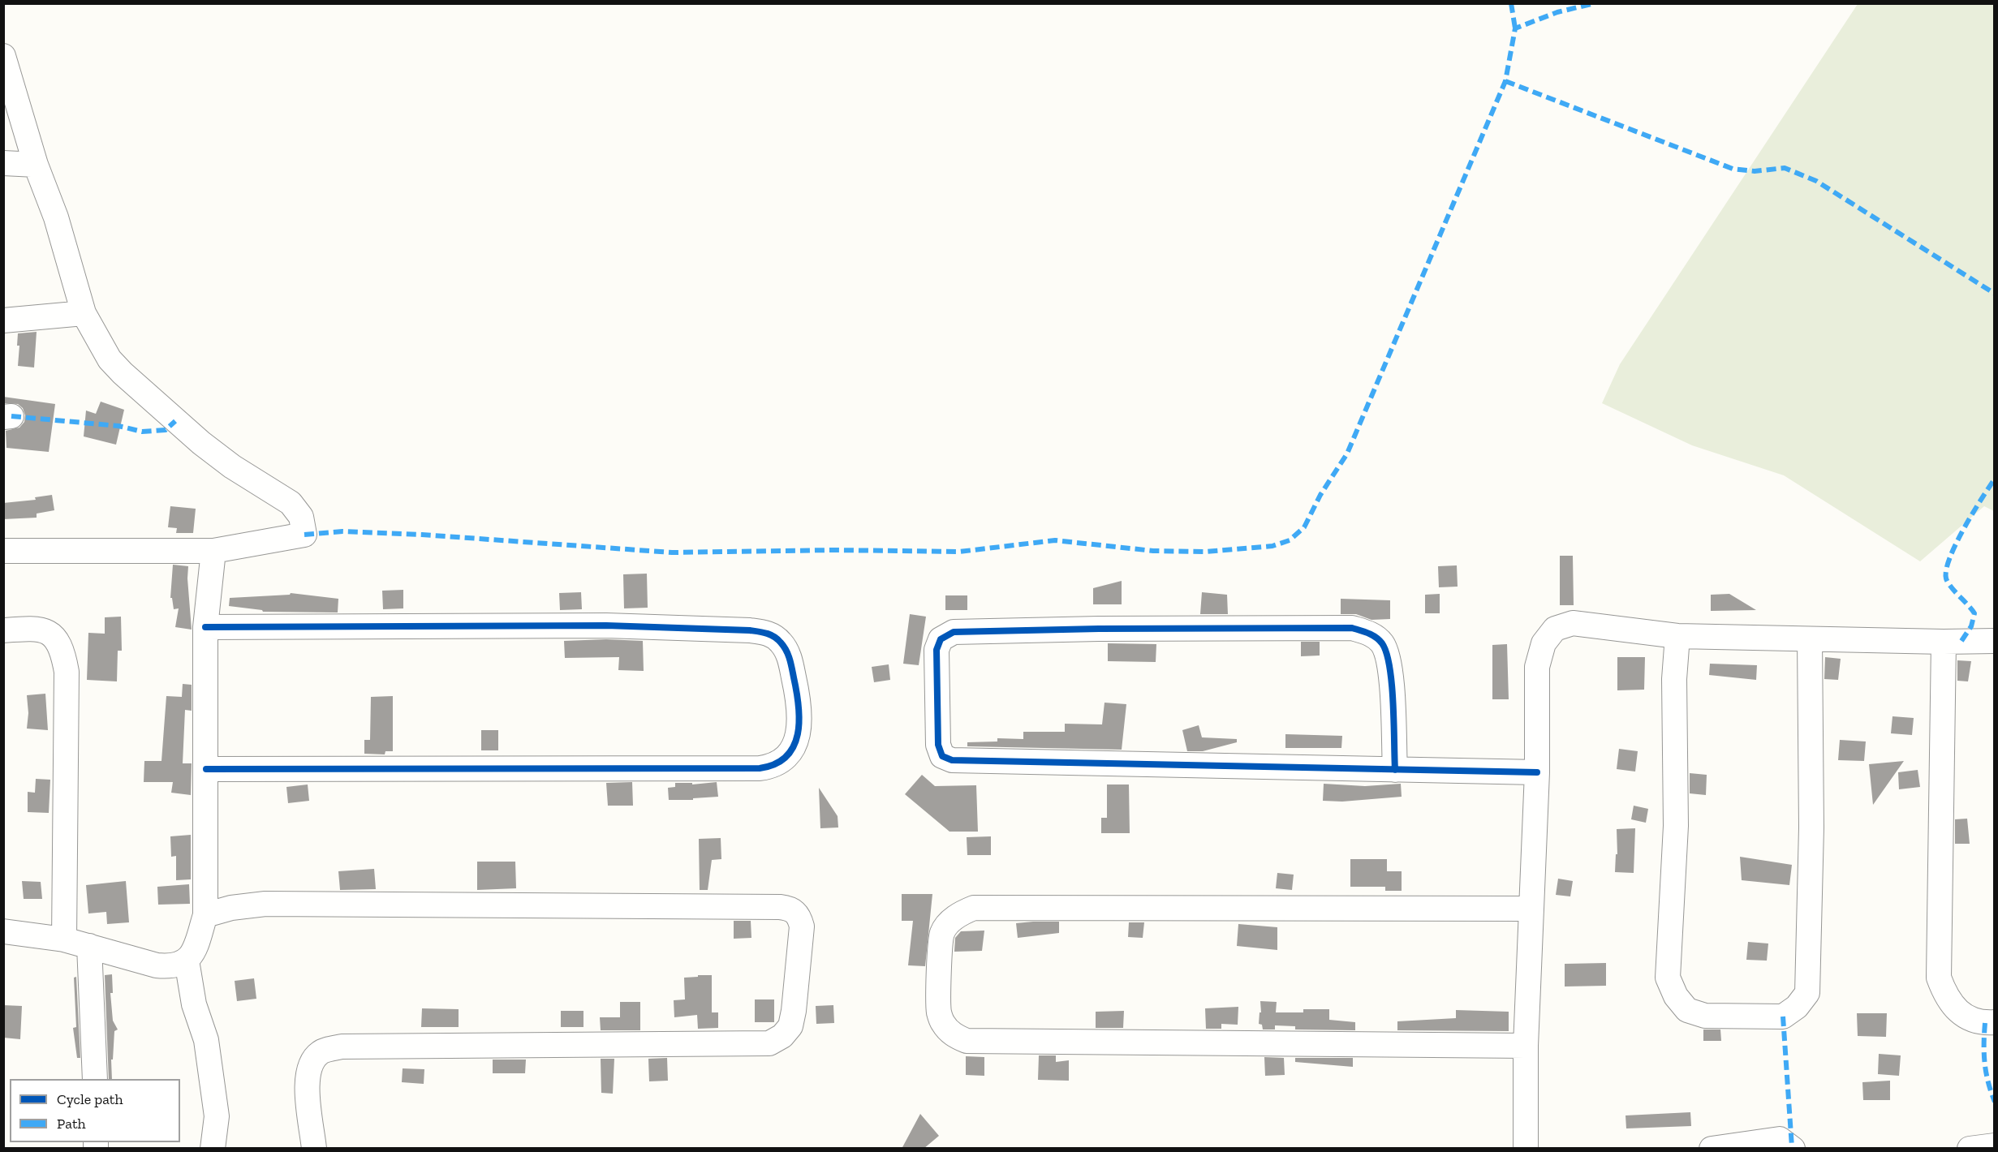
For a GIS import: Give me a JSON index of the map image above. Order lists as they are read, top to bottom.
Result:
{
  "legend": ["Cycle path", "Path"]
}
